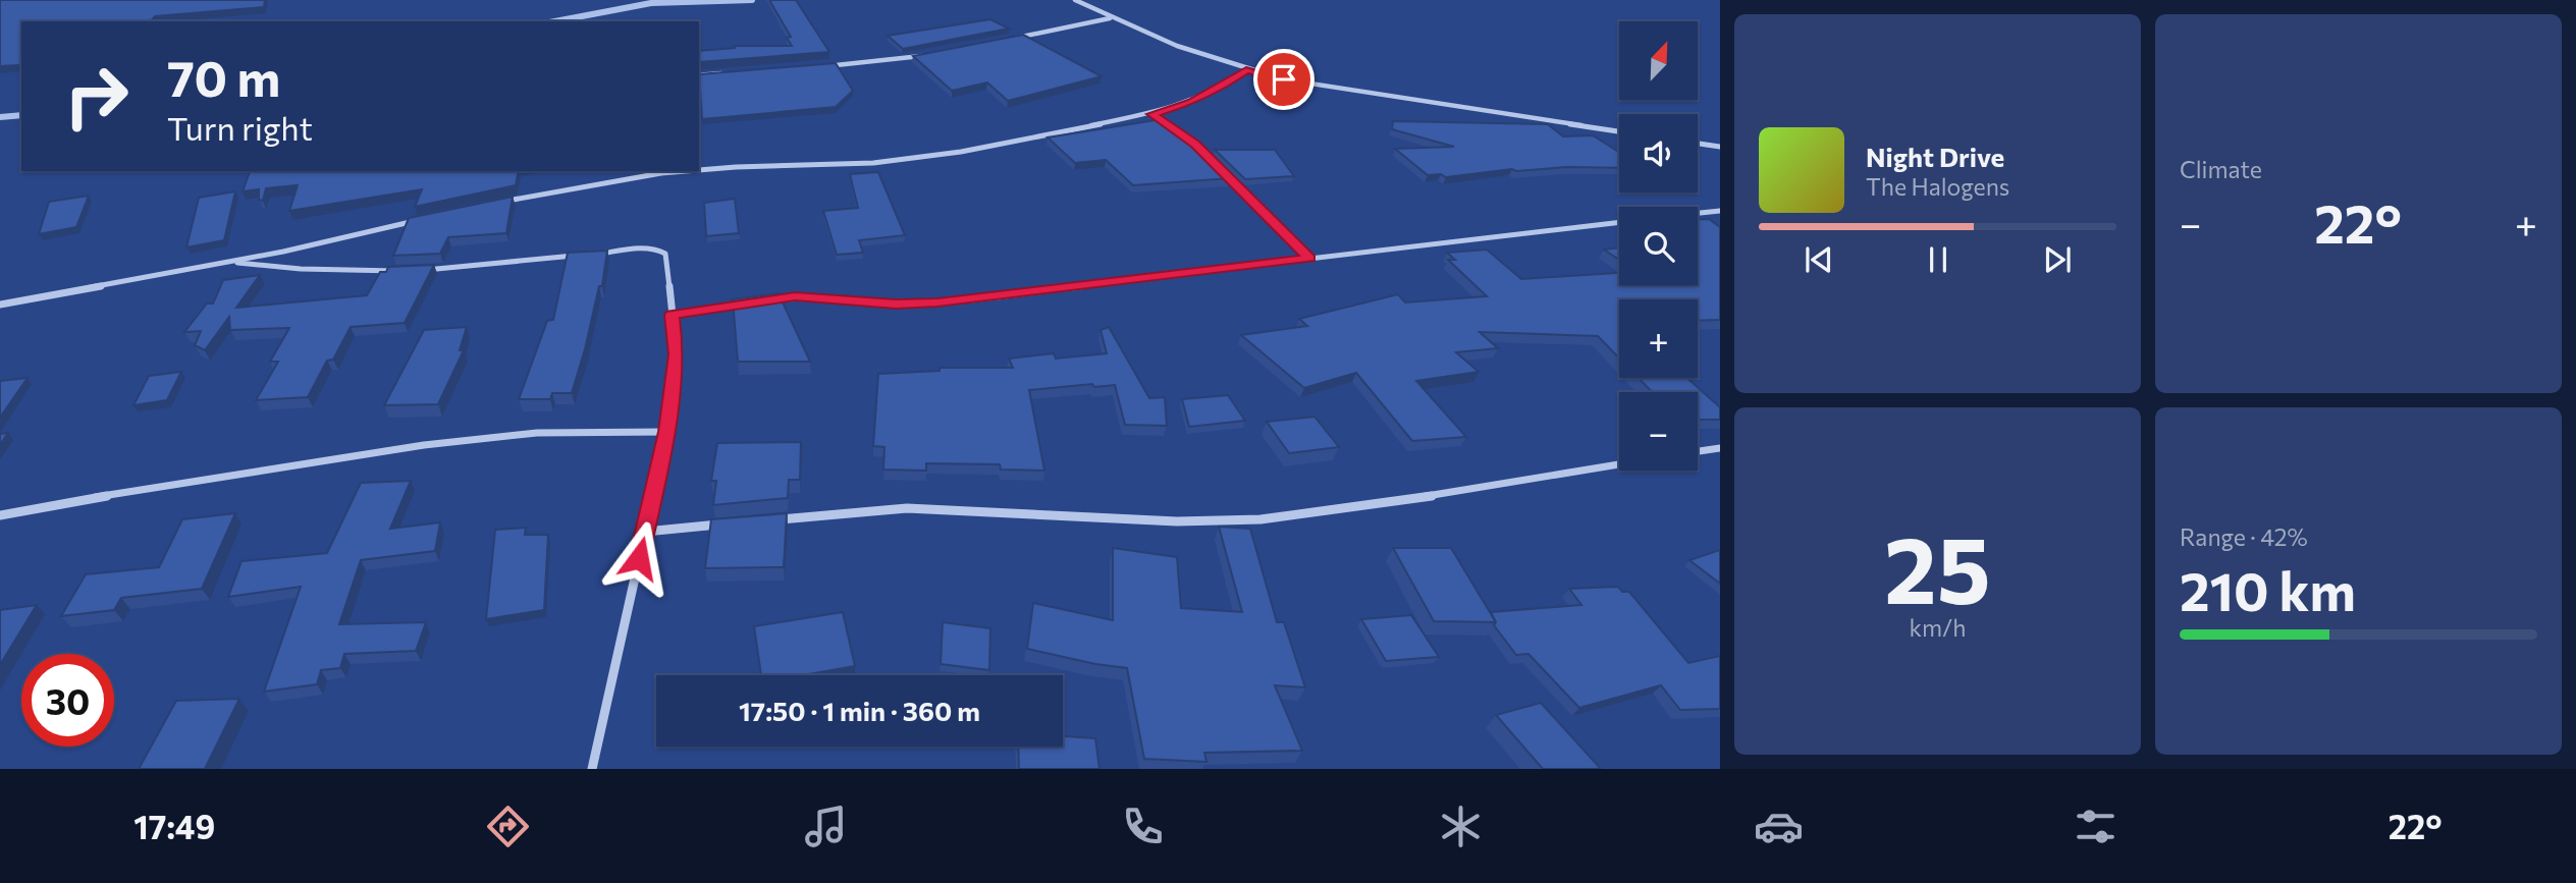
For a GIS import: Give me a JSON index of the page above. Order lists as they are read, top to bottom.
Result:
{
  "north": "top right",
  "page": {
    "tile": [
      "Climate",
      ["25", "km/h"],
      ["Range · 42%", "210 km"]
    ],
    "map_buttons": ["+", "−"],
    "turn": ["70 m", "Turn right"],
    "song": ["Night Drive", "The Halogens"],
    "heat": ["−", "22°", "+"],
    "limit": "30",
    "trip": "17:50 · 1 min · 360 m",
    "tabs": ["17:49", "22°"]
  }
}
